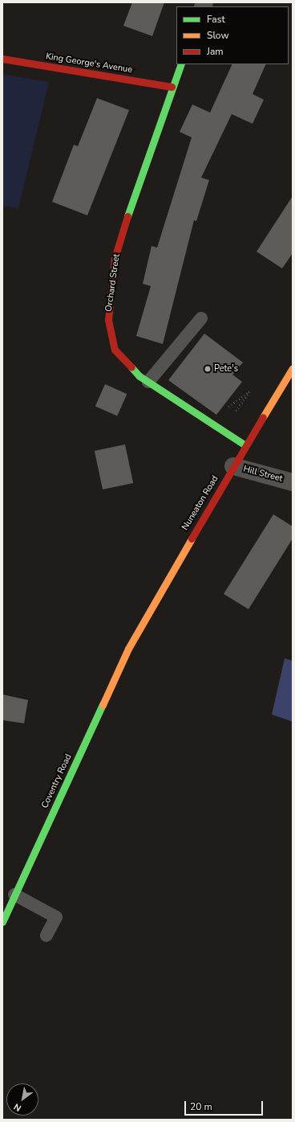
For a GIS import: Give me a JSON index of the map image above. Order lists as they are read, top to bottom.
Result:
{
  "streets": {
    "street": [
      "King George's Avenue",
      "Orchard Street",
      "Hill Street",
      "Nuneaton Road",
      "Coventry Road"
    ]
  },
  "crossings": [
    ["King George's Avenue", "Orchard Street"],
    ["Orchard Street", "Nuneaton Road"],
    ["Hill Street", "Nuneaton Road"],
    ["Nuneaton Road", "Coventry Road"]
  ],
  "places": ["Pete's"],
  "legend": ["Fast", "Slow", "Jam"],
  "scale_bar": "20 m",
  "north": "bottom left"
}
